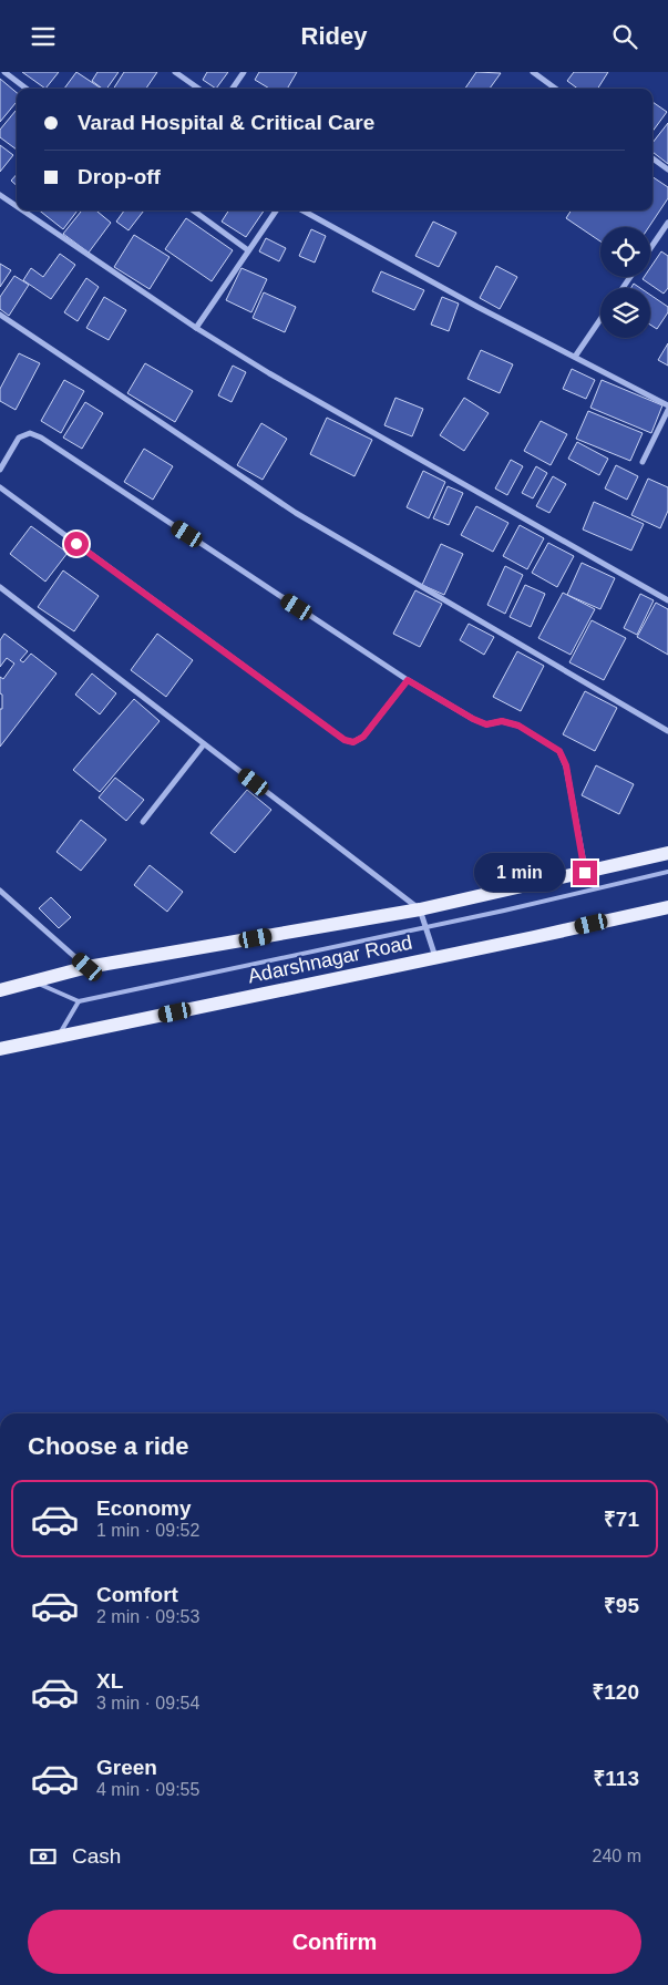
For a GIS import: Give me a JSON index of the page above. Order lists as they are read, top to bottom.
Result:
{
  "streets": {
    "main road": ["Adarshnagar Road"]
  },
  "page": {
    "header": "Ridey",
    "banner": ["Varad Hospital & Critical Care", "Drop-off"],
    "bubble": "1 min",
    "heading": "Choose a ride",
    "list": [
      {
        "name": "Economy",
        "note": "1 min · 09:52",
        "value": "₹71"
      },
      {
        "name": "Comfort",
        "note": "2 min · 09:53",
        "value": "₹95"
      },
      {
        "name": "XL",
        "note": "3 min · 09:54",
        "value": "₹120"
      },
      {
        "name": "Green",
        "note": "4 min · 09:55",
        "value": "₹113"
      }
    ],
    "pay": ["Cash", "240 m"],
    "buttons": "Confirm"
  }
}
